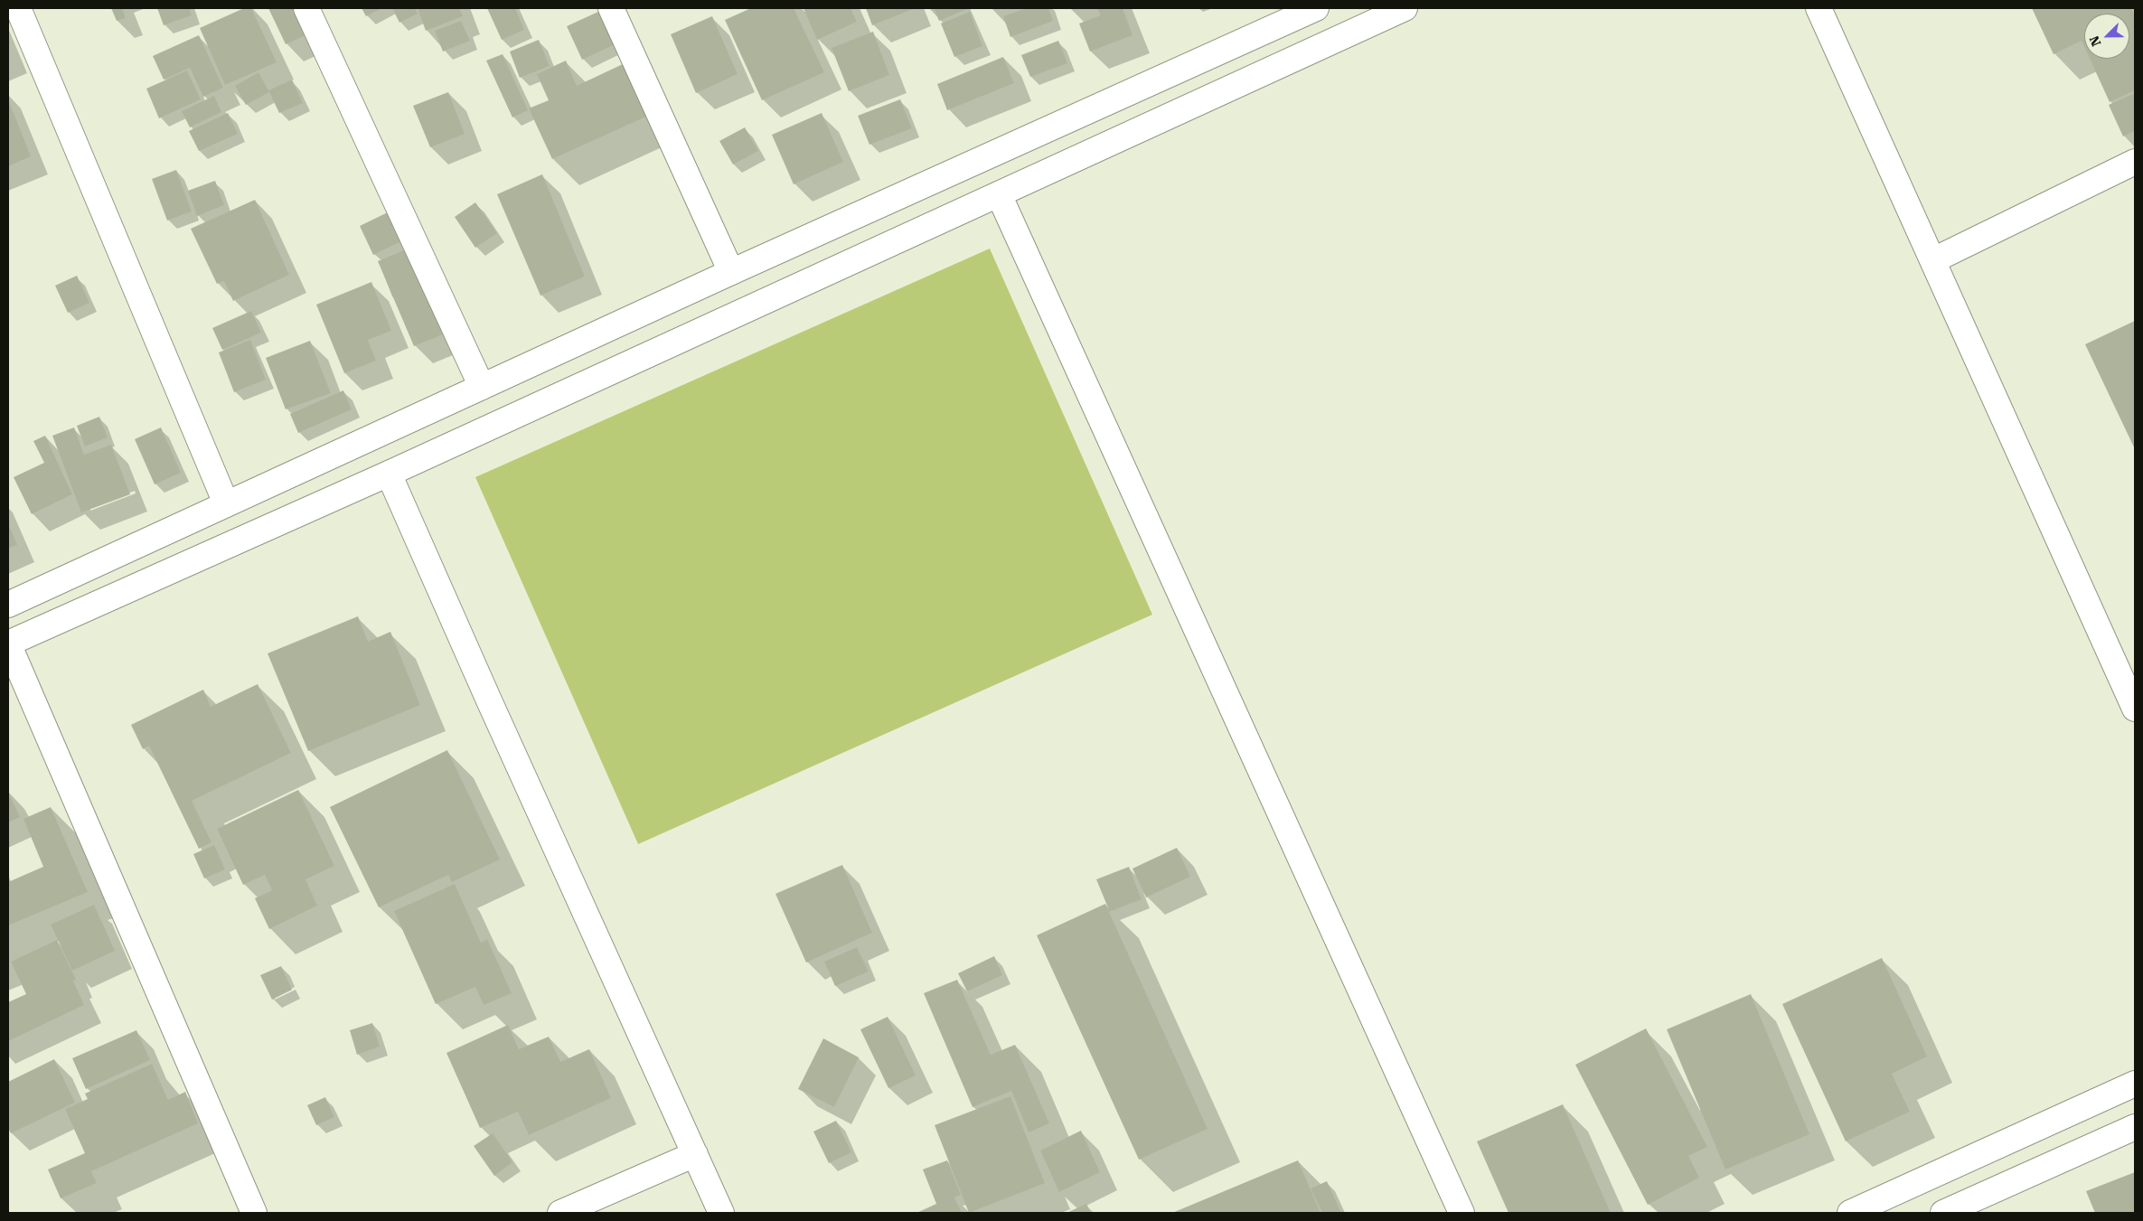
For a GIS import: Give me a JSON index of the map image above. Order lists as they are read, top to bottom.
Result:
{
  "north": "bottom left"
}
